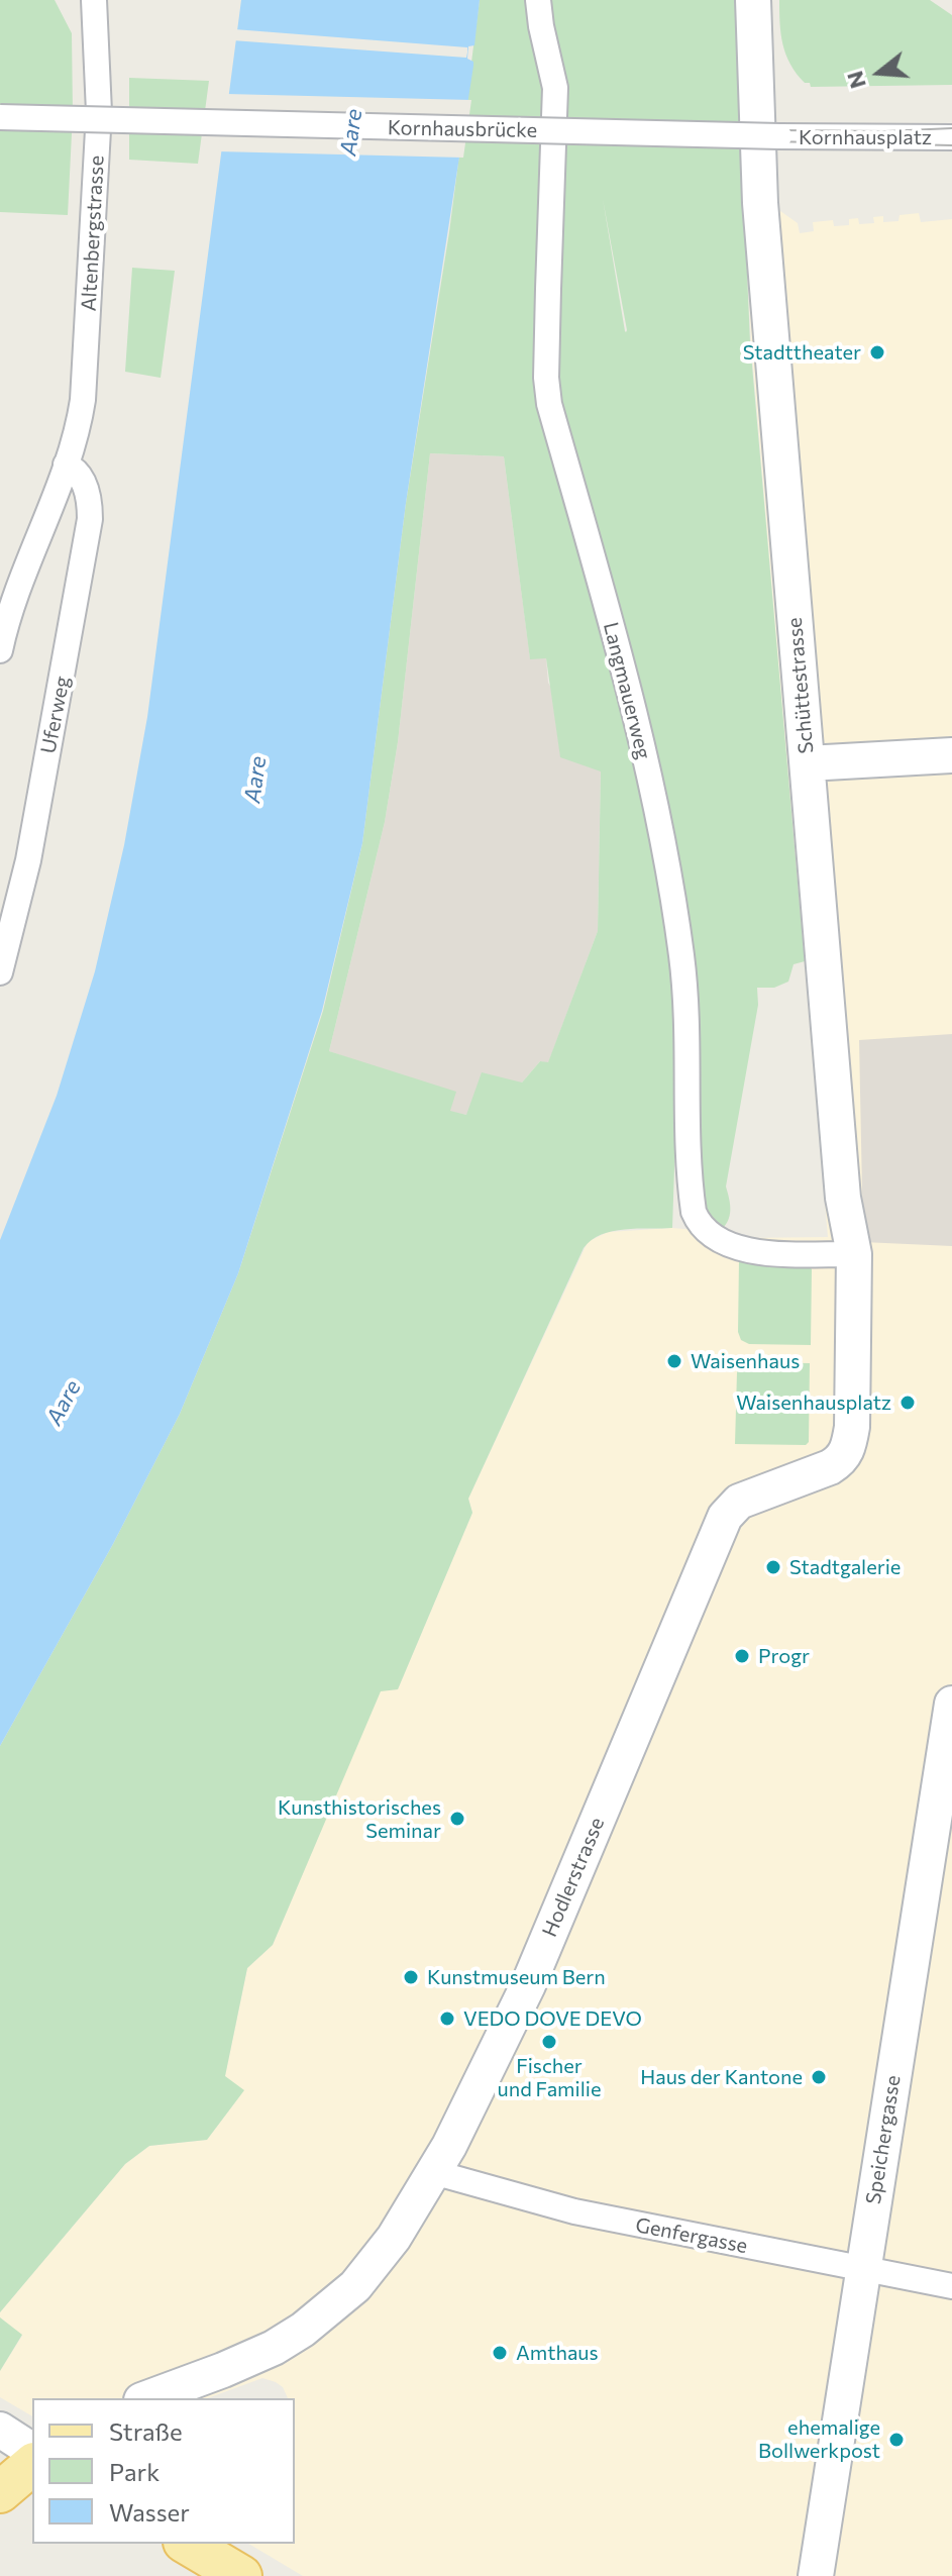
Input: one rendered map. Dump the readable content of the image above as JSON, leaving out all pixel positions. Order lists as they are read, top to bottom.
{
  "streets": {
    "street": [
      "Kornhausbrücke",
      "Kornhausplatz",
      "Altenbergstrasse",
      "Schüttestrasse",
      "Langmauerweg",
      "Uferweg",
      "Hodlerstrasse",
      "Speichergasse",
      "Genfergasse"
    ]
  },
  "crossings": [
    ["Kornhausbrücke", "Kornhausplatz"],
    ["Altenbergstrasse", "Uferweg"],
    ["Schüttestrasse", "Langmauerweg"],
    ["Schüttestrasse", "Hodlerstrasse"],
    ["Hodlerstrasse", "Genfergasse"],
    ["Speichergasse", "Genfergasse"]
  ],
  "water": ["Aare"],
  "places": [
    "Stadttheater",
    "Waisenhaus",
    "Waisenhausplatz",
    "Stadtgalerie",
    "Progr",
    "Kunsthistorisches Seminar",
    "Kunstmuseum Bern",
    "VEDO DOVE DEVO",
    "Fischer und Familie",
    "Haus der Kantone",
    "Amthaus",
    "ehemalige Bollwerkpost"
  ],
  "legend": ["Straße", "Park", "Wasser"],
  "north": "left"
}
